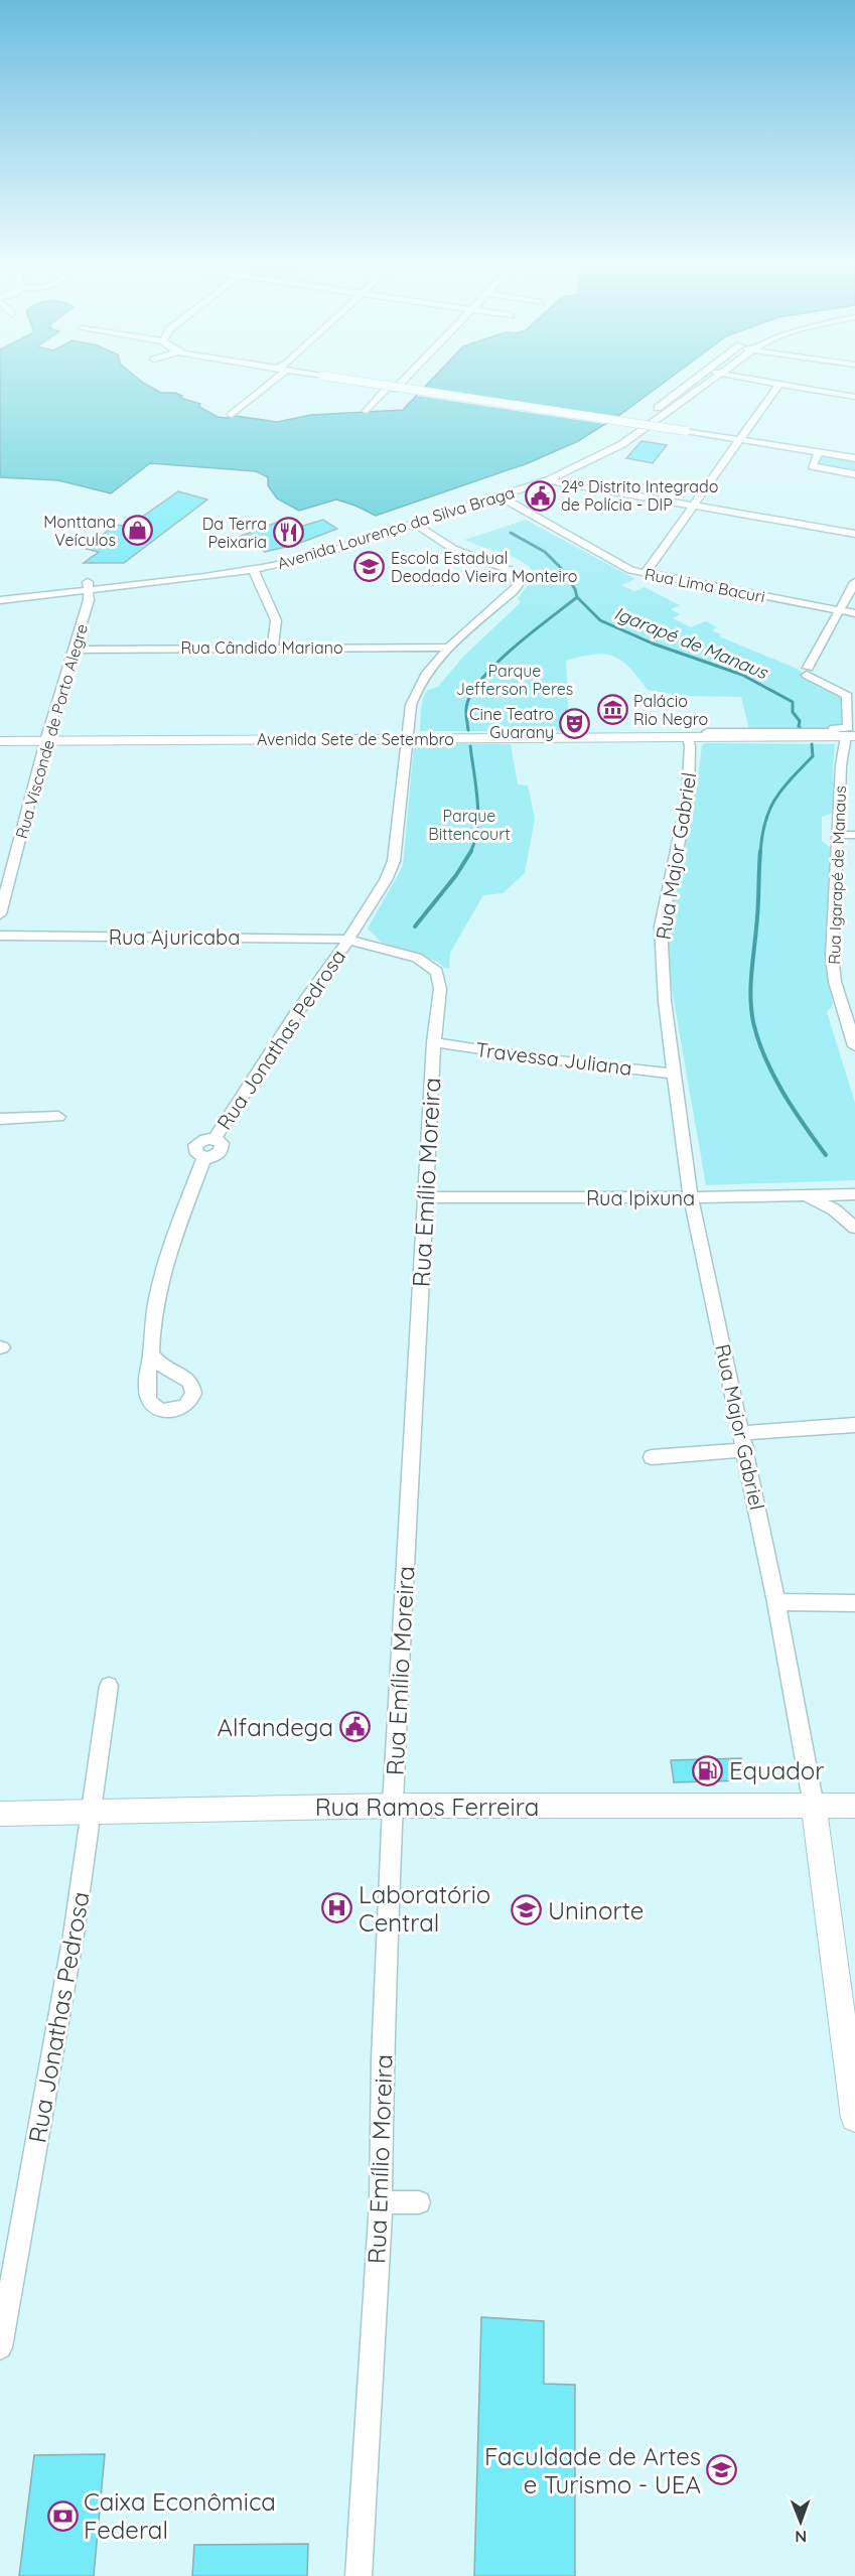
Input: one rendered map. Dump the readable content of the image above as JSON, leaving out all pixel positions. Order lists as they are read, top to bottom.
{
  "streets": {
    "main road": ["Avenida Sete de Setembro", "Rua Major Gabriel", "Rua Ramos Ferreira"],
    "street": [
      "Avenida Lourenço da Silva Braga",
      "Rua Lima Bacuri",
      "Rua Cândido Mariano",
      "Rua Visconde de Porto Alegre",
      "Rua Igarapé de Manaus",
      "Rua Ajuricaba",
      "Rua Jonathas Pedrosa",
      "Travessa Juliana",
      "Rua Emílio Moreira",
      "Rua Ipixuna"
    ]
  },
  "crossings": [
    ["Avenida Lourenço da Silva Braga", "Rua Lima Bacuri"],
    ["Avenida Lourenço da Silva Braga", "Rua Visconde de Porto Alegre"],
    ["Avenida Lourenço da Silva Braga", "Rua Jonathas Pedrosa"],
    ["Rua Cândido Mariano", "Rua Visconde de Porto Alegre"],
    ["Rua Cândido Mariano", "Rua Jonathas Pedrosa"],
    ["Rua Visconde de Porto Alegre", "Avenida Sete de Setembro"],
    ["Avenida Sete de Setembro", "Rua Major Gabriel"],
    ["Avenida Sete de Setembro", "Rua Igarapé de Manaus"],
    ["Avenida Sete de Setembro", "Rua Jonathas Pedrosa"],
    ["Rua Major Gabriel", "Travessa Juliana"],
    ["Rua Major Gabriel", "Rua Ipixuna"],
    ["Rua Major Gabriel", "Rua Ramos Ferreira"],
    ["Rua Ajuricaba", "Rua Jonathas Pedrosa"],
    ["Rua Ajuricaba", "Rua Emílio Moreira"],
    ["Rua Jonathas Pedrosa", "Rua Emílio Moreira"],
    ["Rua Jonathas Pedrosa", "Rua Ramos Ferreira"],
    ["Travessa Juliana", "Rua Emílio Moreira"],
    ["Rua Emílio Moreira", "Rua Ipixuna"],
    ["Rua Emílio Moreira", "Rua Ramos Ferreira"]
  ],
  "water": ["Igarapé de Manaus"],
  "parks": ["Parque Jefferson Peres", "Parque Bittencourt"],
  "places": {
    "public building": ["24º Distrito Integrado de Polícia - DIP", "Alfandega"],
    "shop": ["Monttana Veículos"],
    "restaurant": ["Da Terra Peixaria"],
    "school or university": ["Escola Estadual Deodado Vieira Monteiro", "Uninorte", "Faculdade de Artes e Turismo - UEA"],
    "museum": ["Palácio Rio Negro"],
    "theatre": ["Cine Teatro Guarany"],
    "fuel station": ["Equador"],
    "hospital": ["Laboratório Central"],
    "bank": ["Caixa Econômica Federal"]
  },
  "north": "bottom"
}
